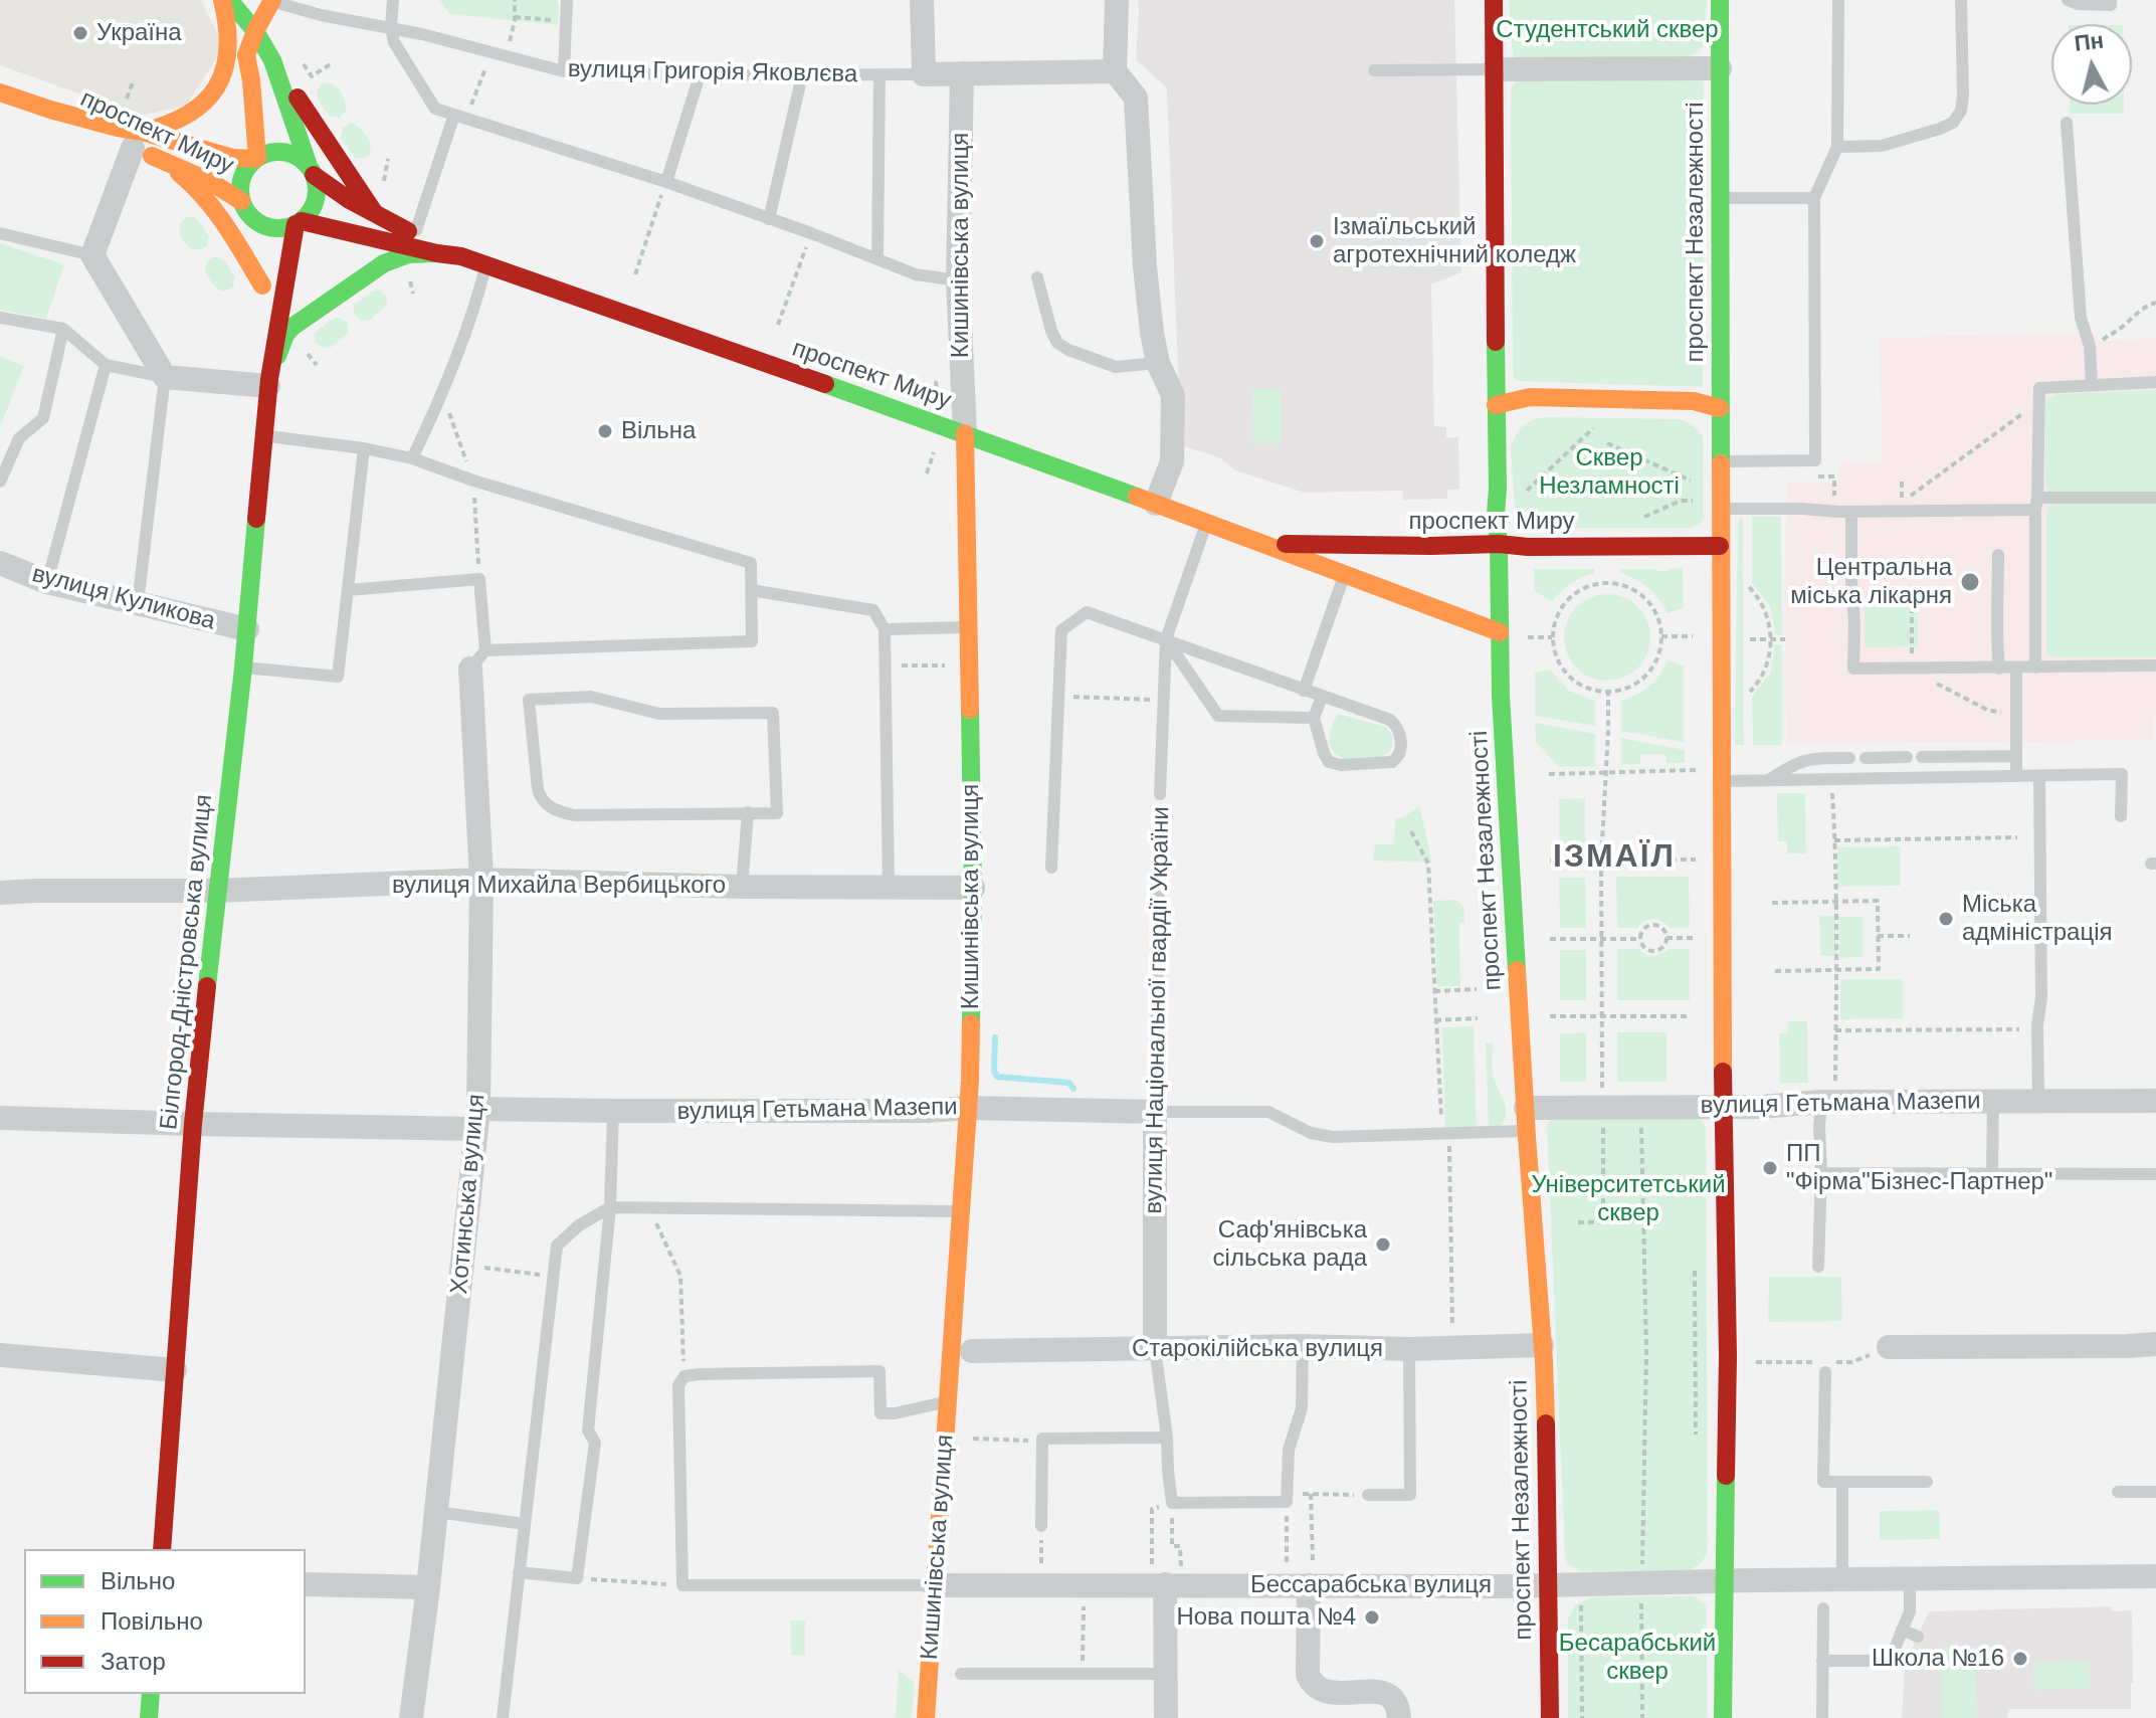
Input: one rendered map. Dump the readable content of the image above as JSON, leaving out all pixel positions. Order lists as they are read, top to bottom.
{
  "streets": {
    "main road": [
      "проспект Миру",
      "проспект Незалежності",
      "Кишинівська вулиця",
      "Білгород-Дністровська вулиця"
    ],
    "street": [
      "вулиця Григорія Яковлєва",
      "вулиця Куликова",
      "вулиця Михайла Вербицького",
      "вулиця Національної гвардії України",
      "вулиця Гетьмана Мазепи",
      "Хотинська вулиця",
      "Старокілійська вулиця",
      "Бессарабська вулиця"
    ]
  },
  "crossings": [
    ["вулиця Григорія Яковлєва", "Кишинівська вулиця"],
    ["проспект Миру", "проспект Незалежності"],
    ["проспект Миру", "Кишинівська вулиця"],
    ["проспект Миру", "Білгород-Дністровська вулиця"],
    ["проспект Миру", "вулиця Національної гвардії України"],
    ["проспект Незалежності", "вулиця Гетьмана Мазепи"],
    ["проспект Незалежності", "Старокілійська вулиця"],
    ["проспект Незалежності", "Бессарабська вулиця"],
    ["Кишинівська вулиця", "вулиця Михайла Вербицького"],
    ["Кишинівська вулиця", "вулиця Гетьмана Мазепи"],
    ["Кишинівська вулиця", "Бессарабська вулиця"],
    ["вулиця Куликова", "Білгород-Дністровська вулиця"],
    ["вулиця Михайла Вербицького", "Білгород-Дністровська вулиця"],
    ["вулиця Михайла Вербицького", "Хотинська вулиця"],
    ["Білгород-Дністровська вулиця", "вулиця Гетьмана Мазепи"],
    ["вулиця Національної гвардії України", "вулиця Гетьмана Мазепи"],
    ["вулиця Національної гвардії України", "Старокілійська вулиця"],
    ["вулиця Гетьмана Мазепи", "Хотинська вулиця"]
  ],
  "districts": ["ІЗМАЇЛ"],
  "parks": [
    "Студентський сквер",
    "Сквер Незламності",
    "Університетський сквер",
    "Бесарабський сквер"
  ],
  "places": [
    "Україна",
    "Ізмаїльський агротехнічний коледж",
    "Вільна",
    "Центральна міська лікарня",
    "Міська адміністрація",
    "ПП \"Фірма\"Бізнес-Партнер\"",
    "Саф'янівська сільська рада",
    "Нова пошта №4",
    "Школа №16"
  ],
  "legend": ["Вільно", "Повільно", "Затор"],
  "north": "top"
}
